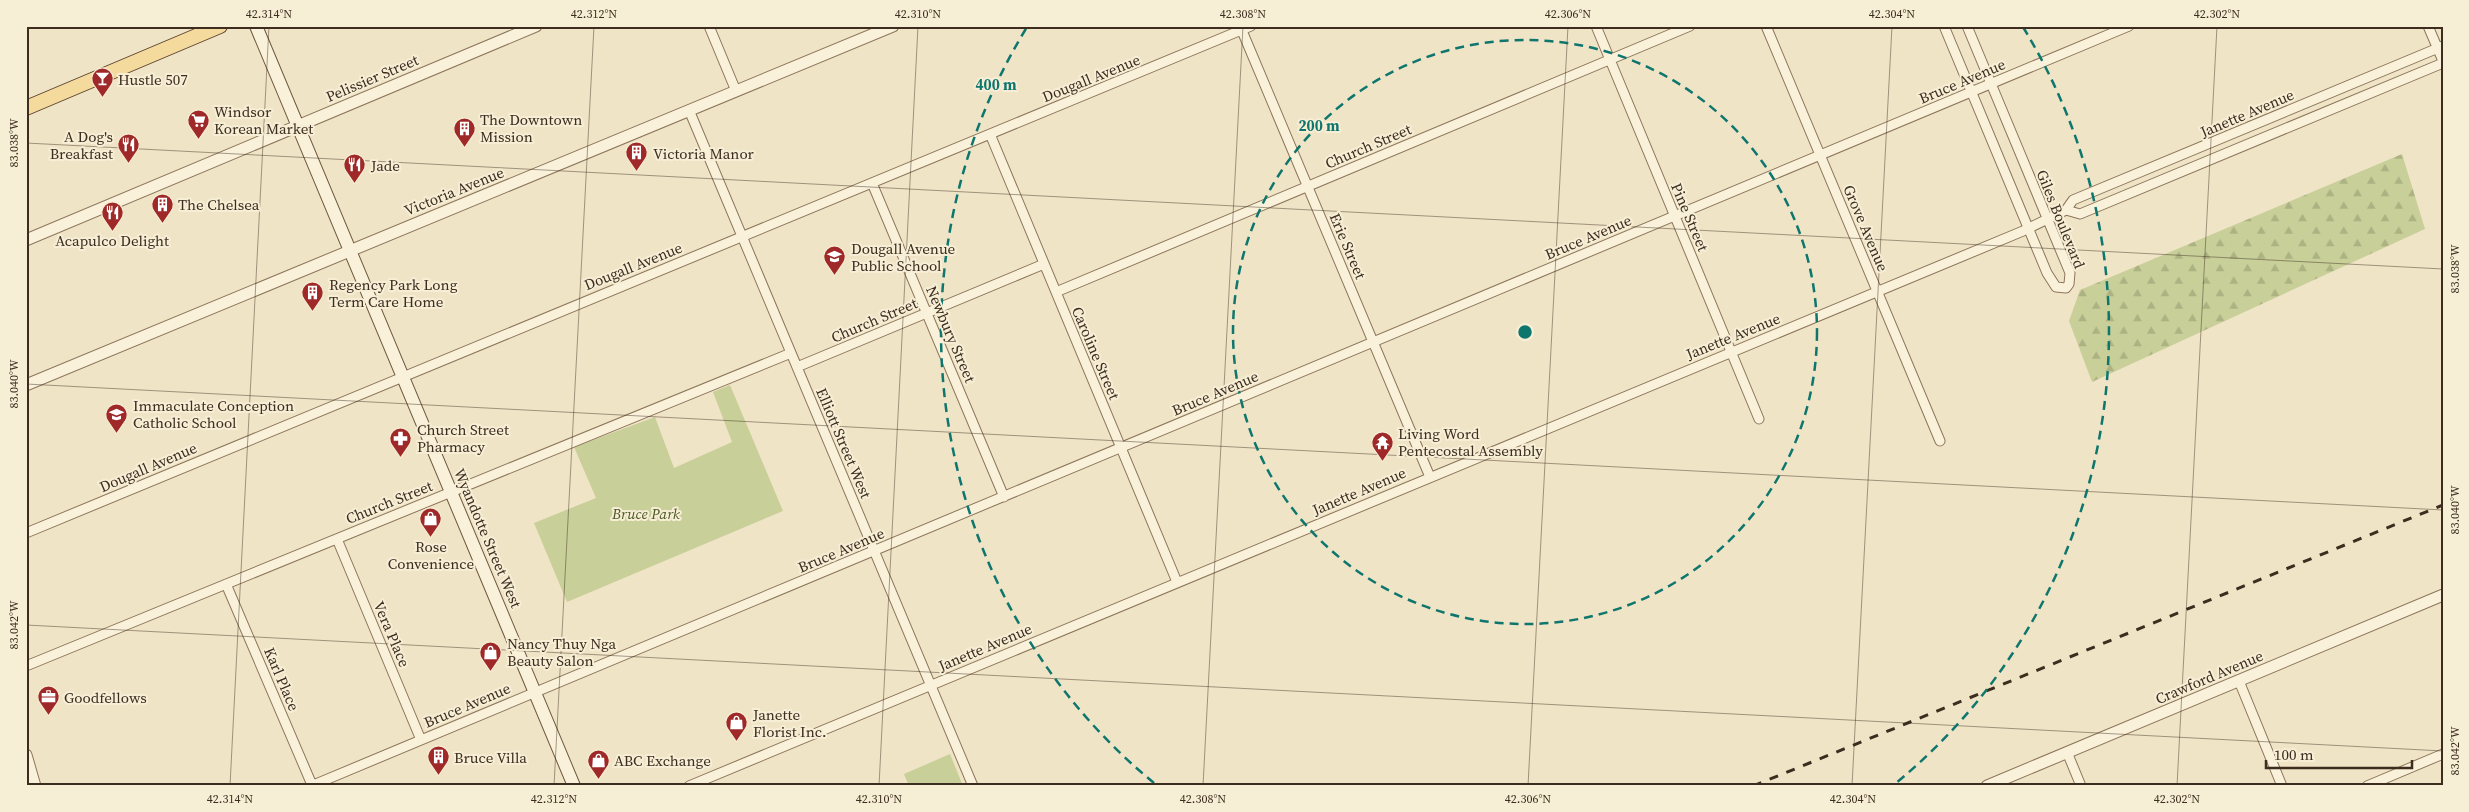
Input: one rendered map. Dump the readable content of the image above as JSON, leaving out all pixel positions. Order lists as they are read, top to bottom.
{
  "streets": {
    "main road": ["Wyandotte Street West"],
    "street": [
      "Pelissier Street",
      "Dougall Avenue",
      "Bruce Avenue",
      "Janette Avenue",
      "Church Street",
      "Victoria Avenue",
      "Pine Street",
      "Giles Boulevard",
      "Grove Avenue",
      "Erie Street",
      "Newbury Street",
      "Caroline Street",
      "Elliott Street West",
      "Vera Place",
      "Crawford Avenue",
      "Karl Place"
    ]
  },
  "crossings": [
    ["Pelissier Street", "Wyandotte Street West"],
    ["Dougall Avenue", "Erie Street"],
    ["Dougall Avenue", "Newbury Street"],
    ["Dougall Avenue", "Caroline Street"],
    ["Dougall Avenue", "Elliott Street West"],
    ["Dougall Avenue", "Wyandotte Street West"],
    ["Bruce Avenue", "Pine Street"],
    ["Bruce Avenue", "Giles Boulevard"],
    ["Bruce Avenue", "Grove Avenue"],
    ["Bruce Avenue", "Erie Street"],
    ["Bruce Avenue", "Newbury Street"],
    ["Bruce Avenue", "Caroline Street"],
    ["Bruce Avenue", "Elliott Street West"],
    ["Bruce Avenue", "Wyandotte Street West"],
    ["Bruce Avenue", "Vera Place"],
    ["Bruce Avenue", "Karl Place"],
    ["Janette Avenue", "Pine Street"],
    ["Janette Avenue", "Giles Boulevard"],
    ["Janette Avenue", "Grove Avenue"],
    ["Janette Avenue", "Erie Street"],
    ["Janette Avenue", "Caroline Street"],
    ["Janette Avenue", "Elliott Street West"],
    ["Church Street", "Pine Street"],
    ["Church Street", "Erie Street"],
    ["Church Street", "Newbury Street"],
    ["Church Street", "Caroline Street"],
    ["Church Street", "Elliott Street West"],
    ["Church Street", "Wyandotte Street West"],
    ["Church Street", "Vera Place"],
    ["Church Street", "Karl Place"],
    ["Victoria Avenue", "Elliott Street West"],
    ["Victoria Avenue", "Wyandotte Street West"]
  ],
  "parks": ["Bruce Park"],
  "places": {
    "bar": ["Hustle 507"],
    "supermarket": ["Windsor Korean Market"],
    "building": [
      "The Downtown Mission",
      "Victoria Manor",
      "The Chelsea",
      "Regency Park Long Term Care Home",
      "Bruce Villa"
    ],
    "restaurant": ["A Dog's Breakfast", "Jade", "Acapulco Delight"],
    "school or university": ["Dougall Avenue Public School", "Immaculate Conception Catholic School"],
    "pharmacy": ["Church Street Pharmacy"],
    "temple": ["Living Word Pentecostal Assembly"],
    "shop": [
      "Rose Convenience",
      "Nancy Thuy Nga Beauty Salon",
      "Janette Florist Inc.",
      "ABC Exchange"
    ],
    "office": ["Goodfellows"]
  },
  "scale_bar": "100 m",
  "coordinates": [
    "42.314°N",
    "42.312°N",
    "42.310°N",
    "42.308°N",
    "42.306°N",
    "42.304°N",
    "42.302°N",
    "83.038°W",
    "83.040°W",
    "83.042°W"
  ],
  "rings": ["400 m", "200 m"]
}
